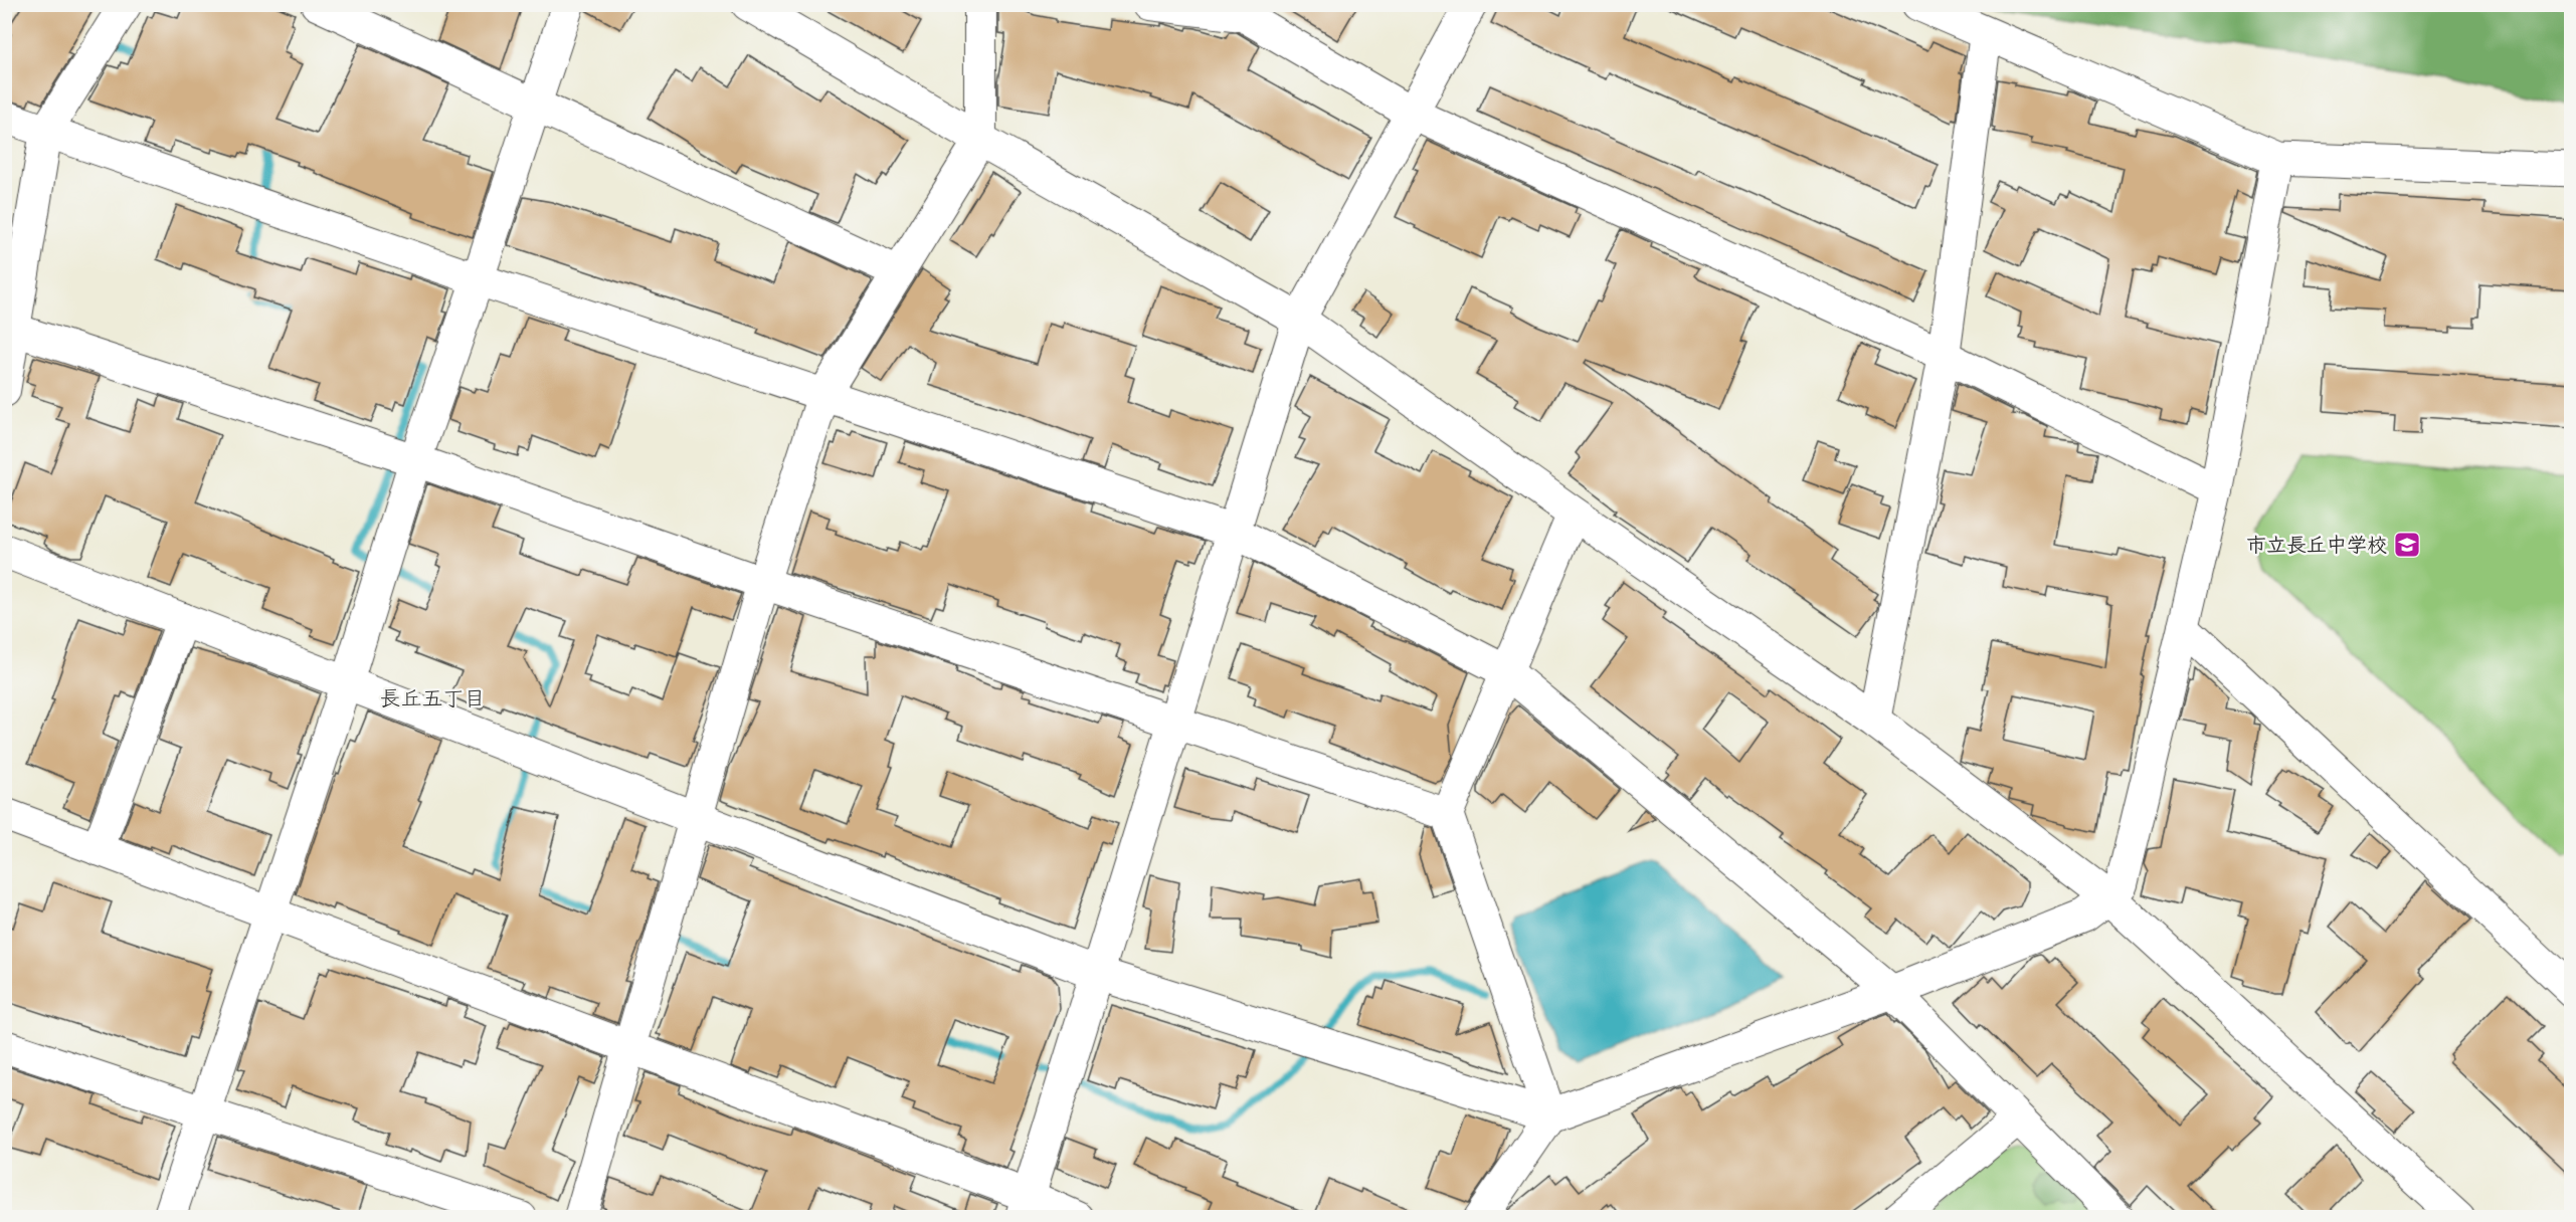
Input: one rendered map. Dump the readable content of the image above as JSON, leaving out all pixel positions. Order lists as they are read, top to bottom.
{
  "districts": ["長丘五丁目"],
  "places": {
    "school or university": ["市立長丘中学校"]
  }
}
